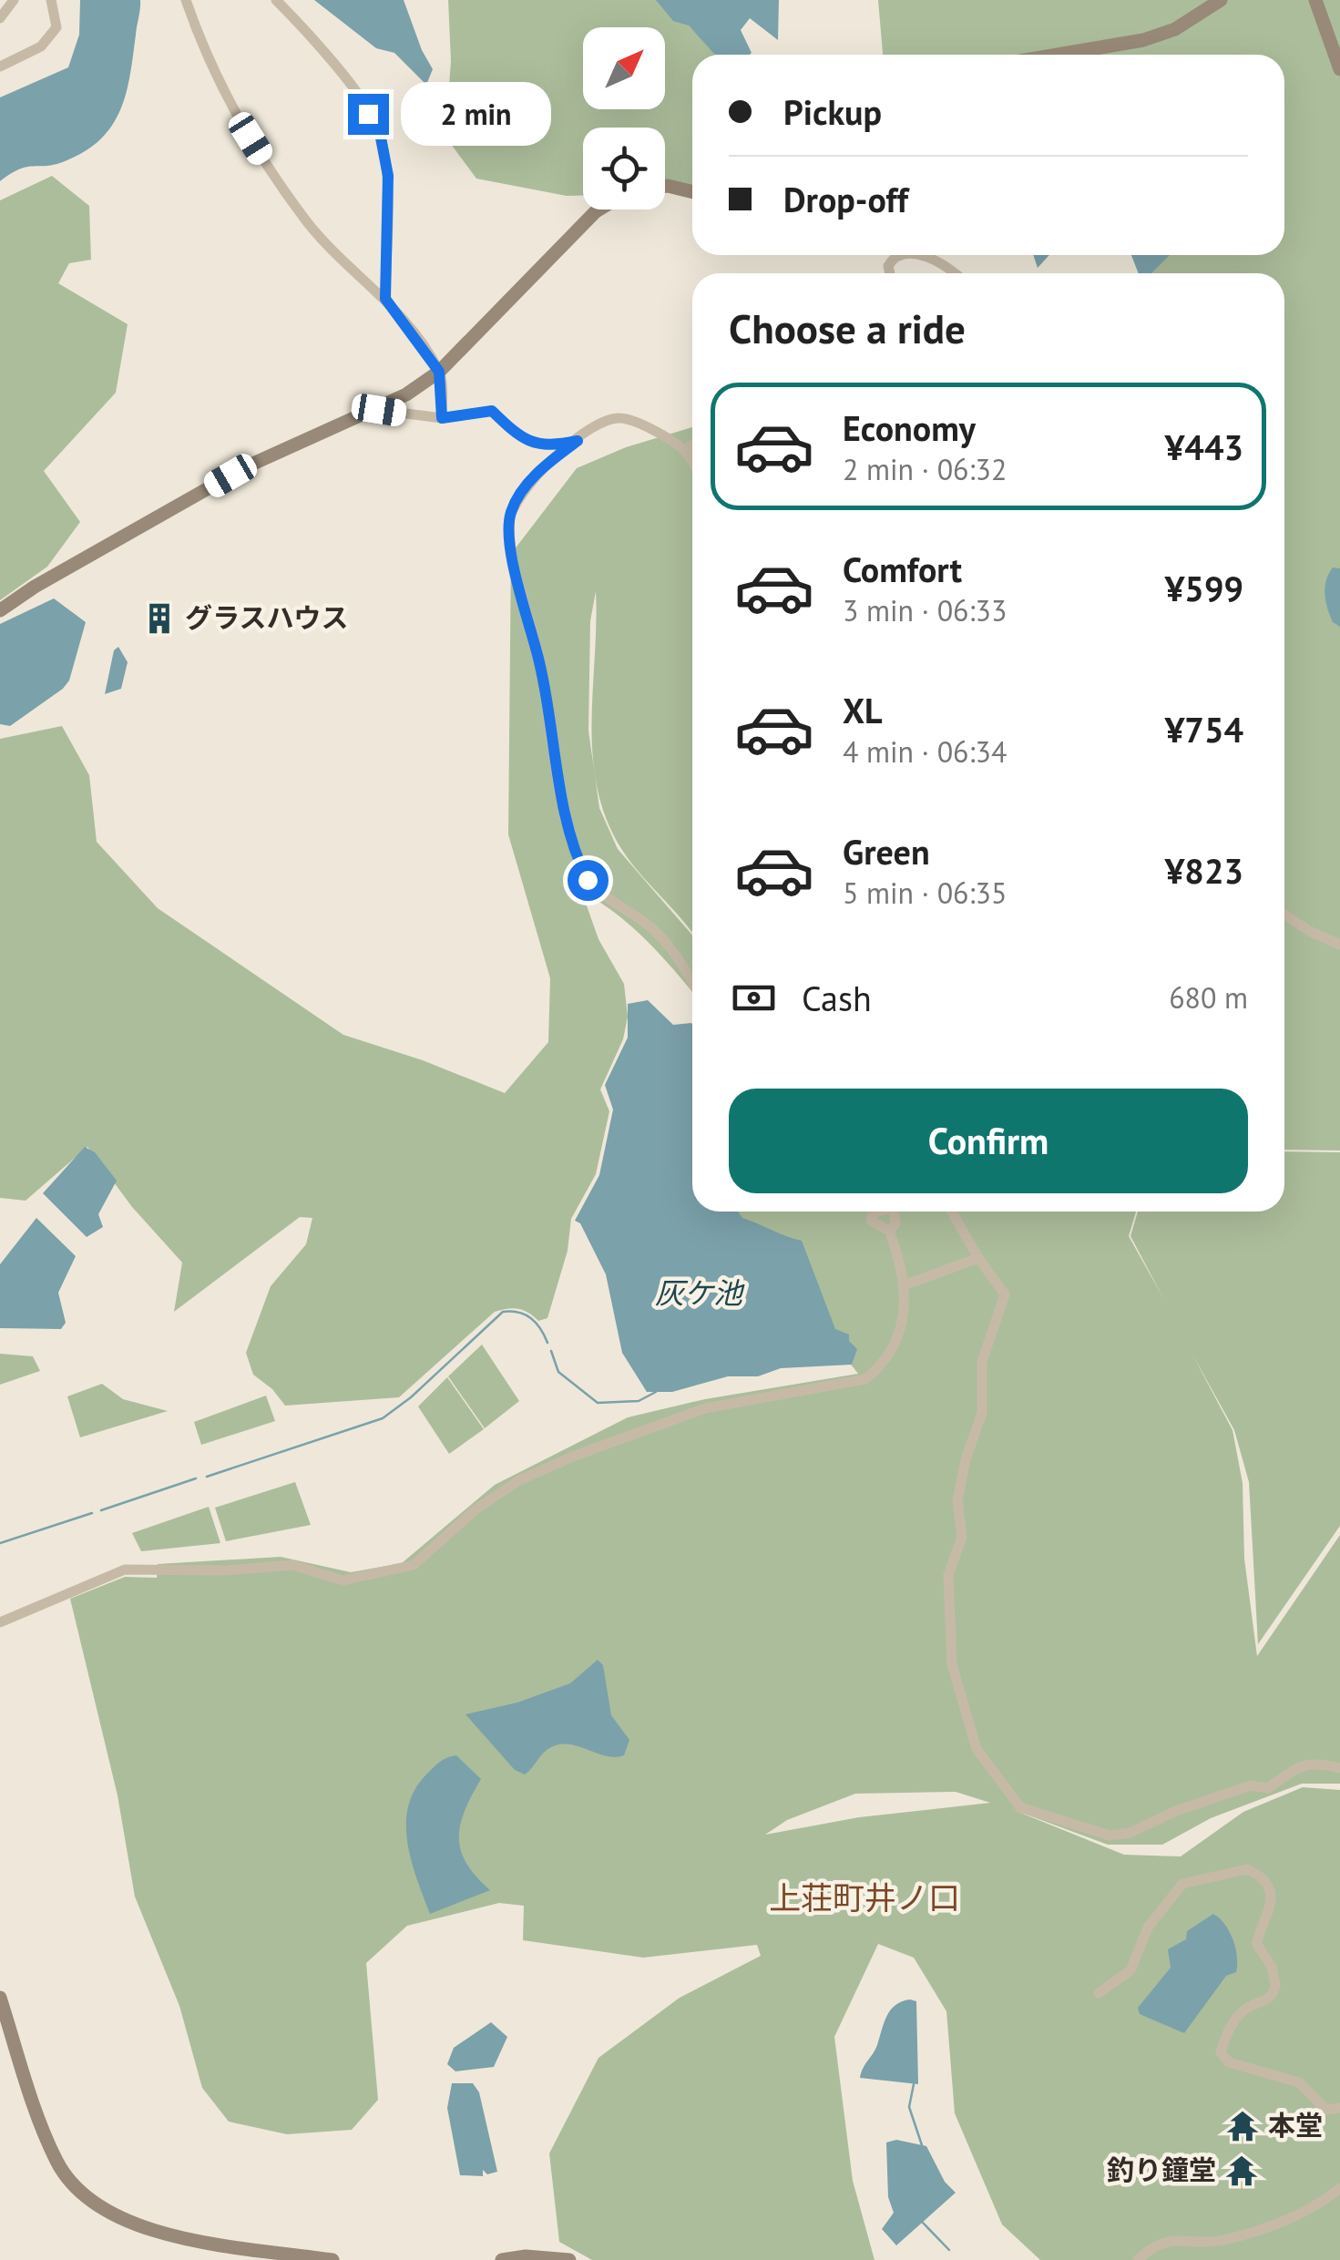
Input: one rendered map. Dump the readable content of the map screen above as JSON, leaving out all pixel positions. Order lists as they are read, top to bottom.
{
  "districts": ["上荘町井ノ口"],
  "water": ["灰ケ池"],
  "places": {
    "building": ["グラスハウス"],
    "temple": ["本堂", "釣り鐘堂"]
  },
  "north": "top right",
  "page": {
    "banner": ["Pickup", "Drop-off"],
    "bubble": "2 min",
    "heading": "Choose a ride",
    "list": [
      {
        "name": "Economy",
        "note": "2 min · 06:32",
        "value": "¥443"
      },
      {
        "name": "Comfort",
        "note": "3 min · 06:33",
        "value": "¥599"
      },
      {
        "name": "XL",
        "note": "4 min · 06:34",
        "value": "¥754"
      },
      {
        "name": "Green",
        "note": "5 min · 06:35",
        "value": "¥823"
      }
    ],
    "pay": ["Cash", "680 m"],
    "buttons": "Confirm"
  }
}
